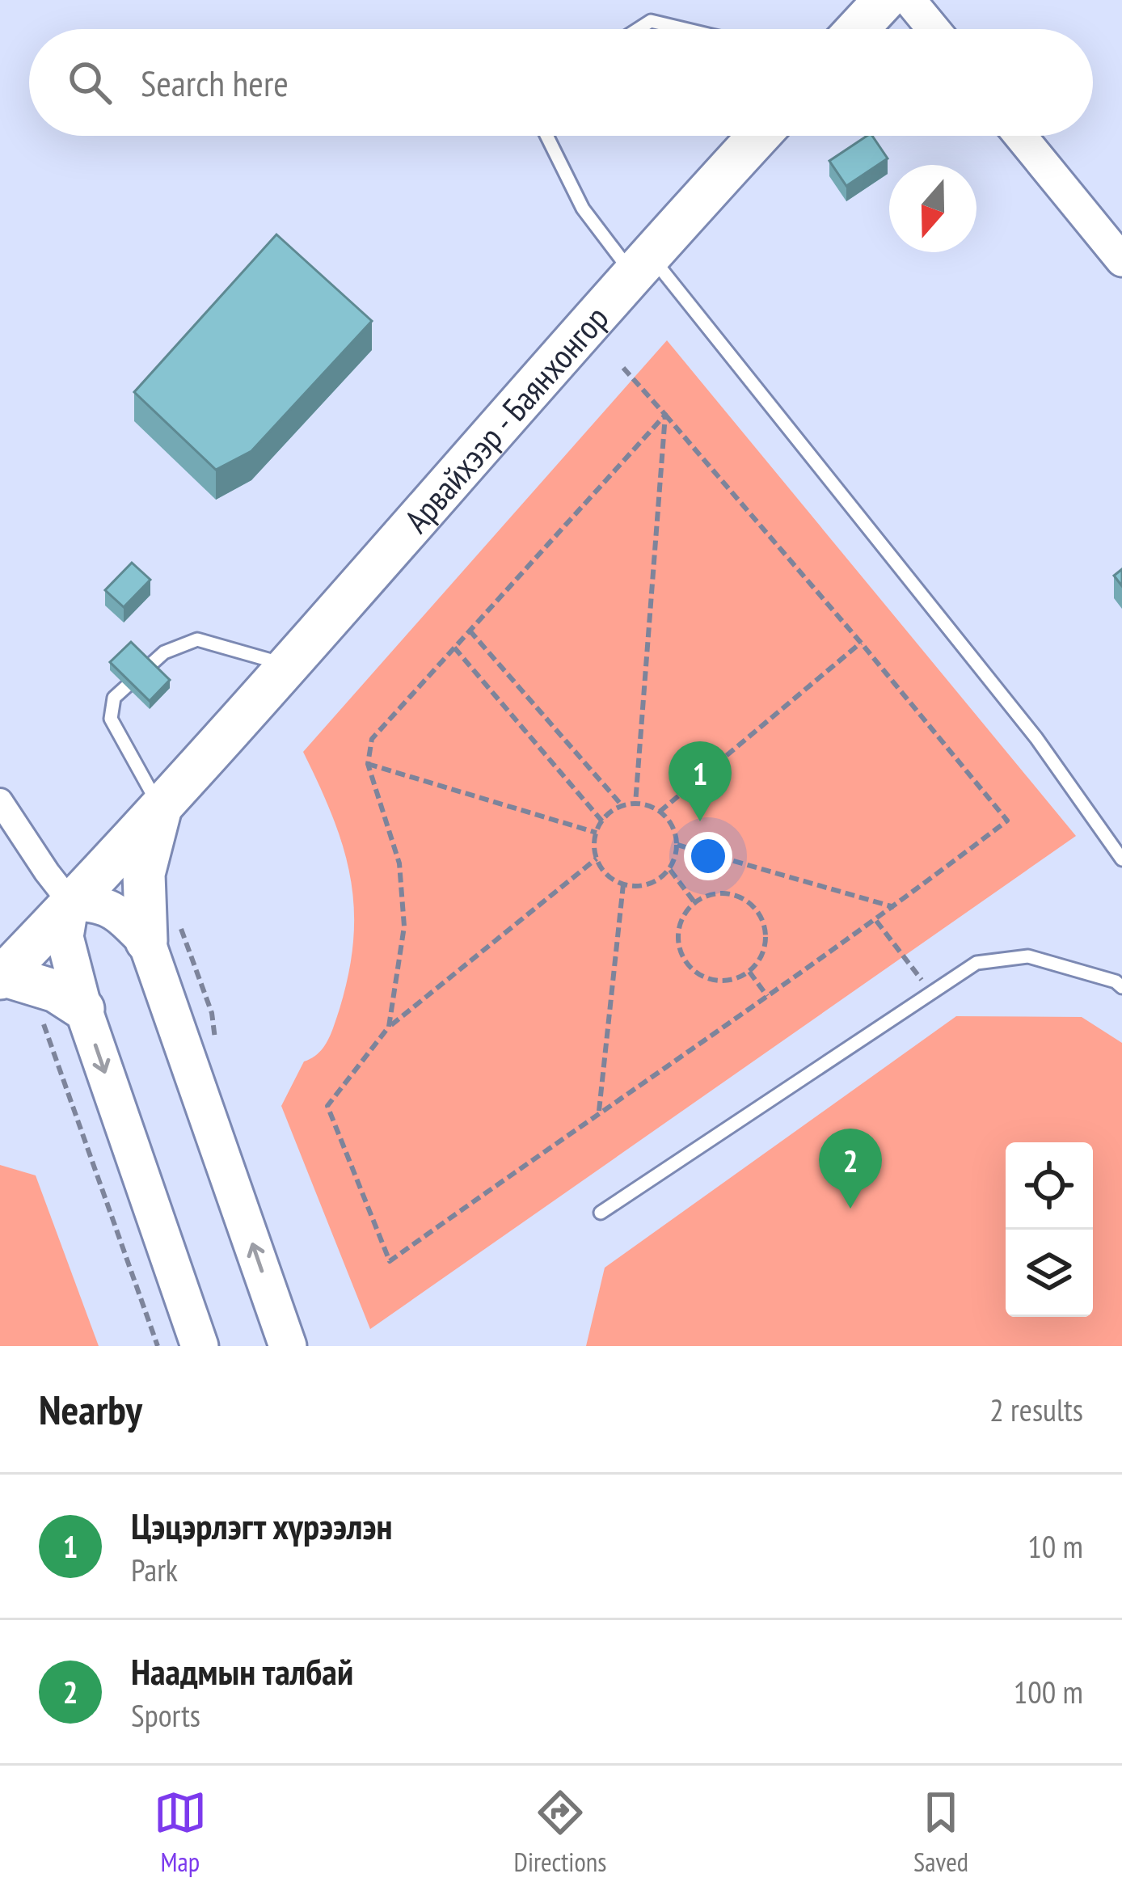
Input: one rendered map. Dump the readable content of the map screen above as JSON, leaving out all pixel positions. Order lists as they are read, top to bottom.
{
  "streets": {
    "highway": ["Арвайхээр - Баянхонгор"]
  },
  "north": "bottom",
  "page": {
    "search": "Search here",
    "pins": ["1", "2"],
    "heading": ["Nearby", "2 results"],
    "list": [
      {
        "mark": "1",
        "name": "Цэцэрлэгт хүрээлэн",
        "note": "Park",
        "value": "10 m"
      },
      {
        "mark": "2",
        "name": "Наадмын талбай",
        "note": "Sports",
        "value": "100 m"
      }
    ],
    "nav": ["Map", "Directions", "Saved"]
  }
}
